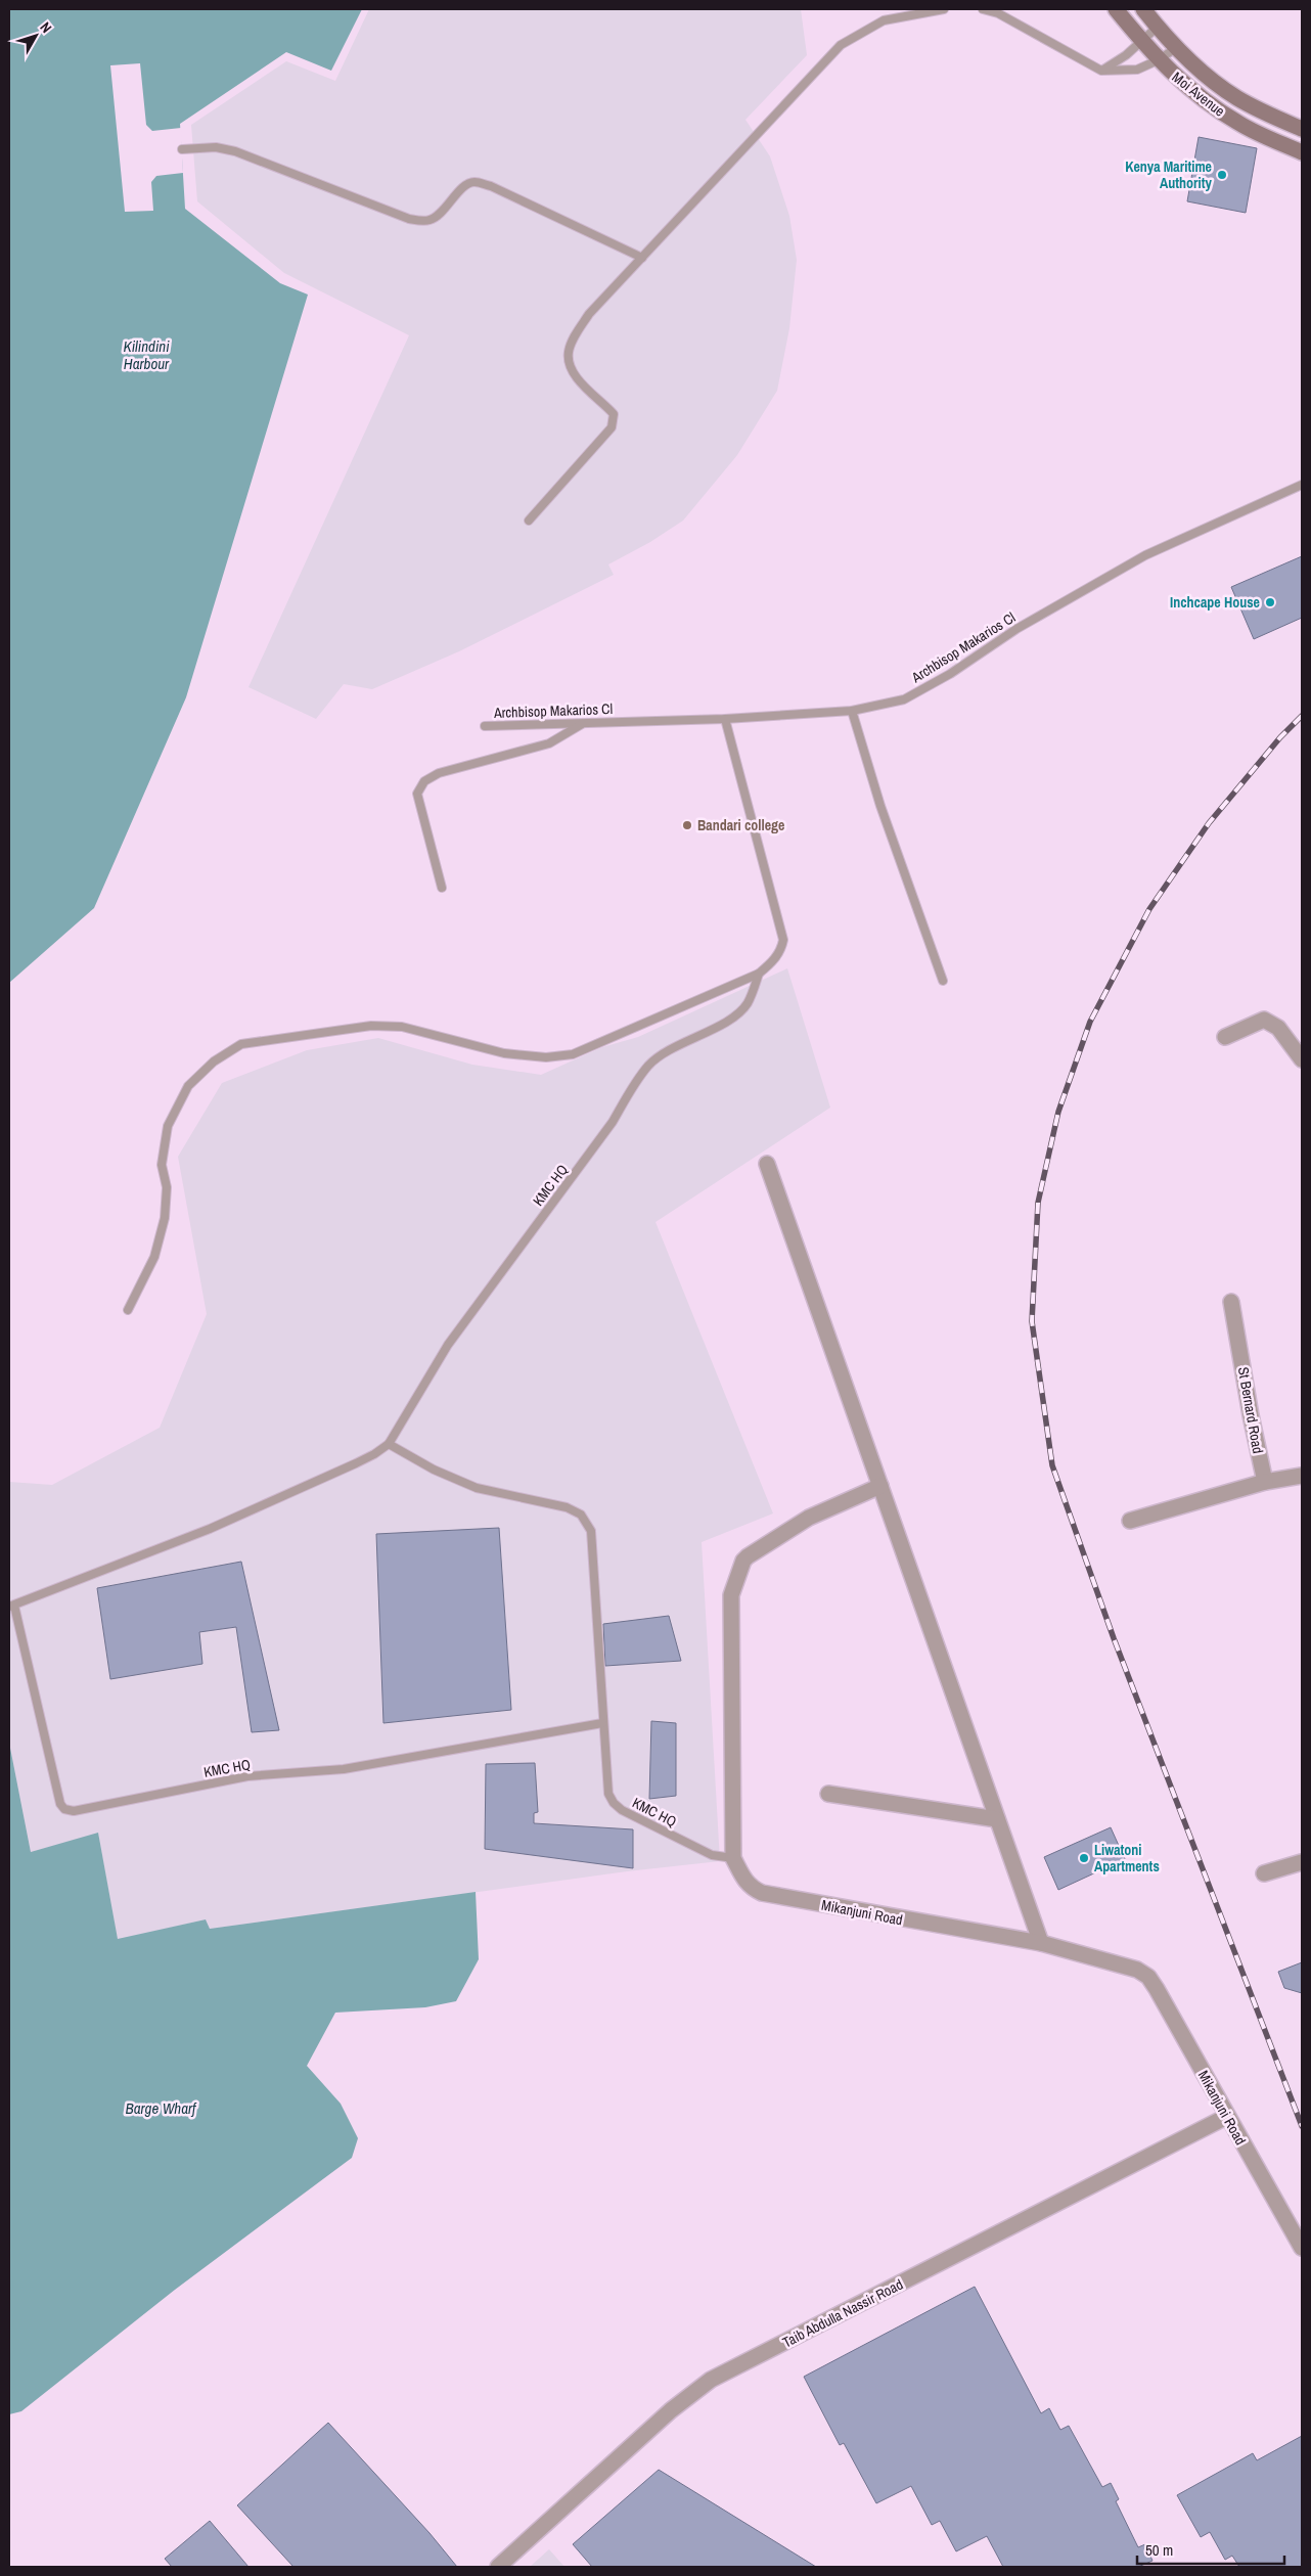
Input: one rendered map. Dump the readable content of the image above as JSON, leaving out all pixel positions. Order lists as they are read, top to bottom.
{
  "streets": {
    "main road": ["Moi Avenue"],
    "street": ["St Bernard Road", "Mikanjuni Road", "Taib Abdulla Nassir Road"],
    "lane": ["Archbisop Makarios Cl", "KMC HQ"]
  },
  "crossings": [
    ["KMC HQ", "Mikanjuni Road"],
    ["Mikanjuni Road", "Taib Abdulla Nassir Road"]
  ],
  "water": ["Kilindini Harbour", "Barge Wharf"],
  "places": [
    "Kenya Maritime Authority",
    "Inchcape House",
    "Bandari college",
    "Liwatoni Apartments"
  ],
  "scale_bar": "50 m",
  "north": "top right"
}
